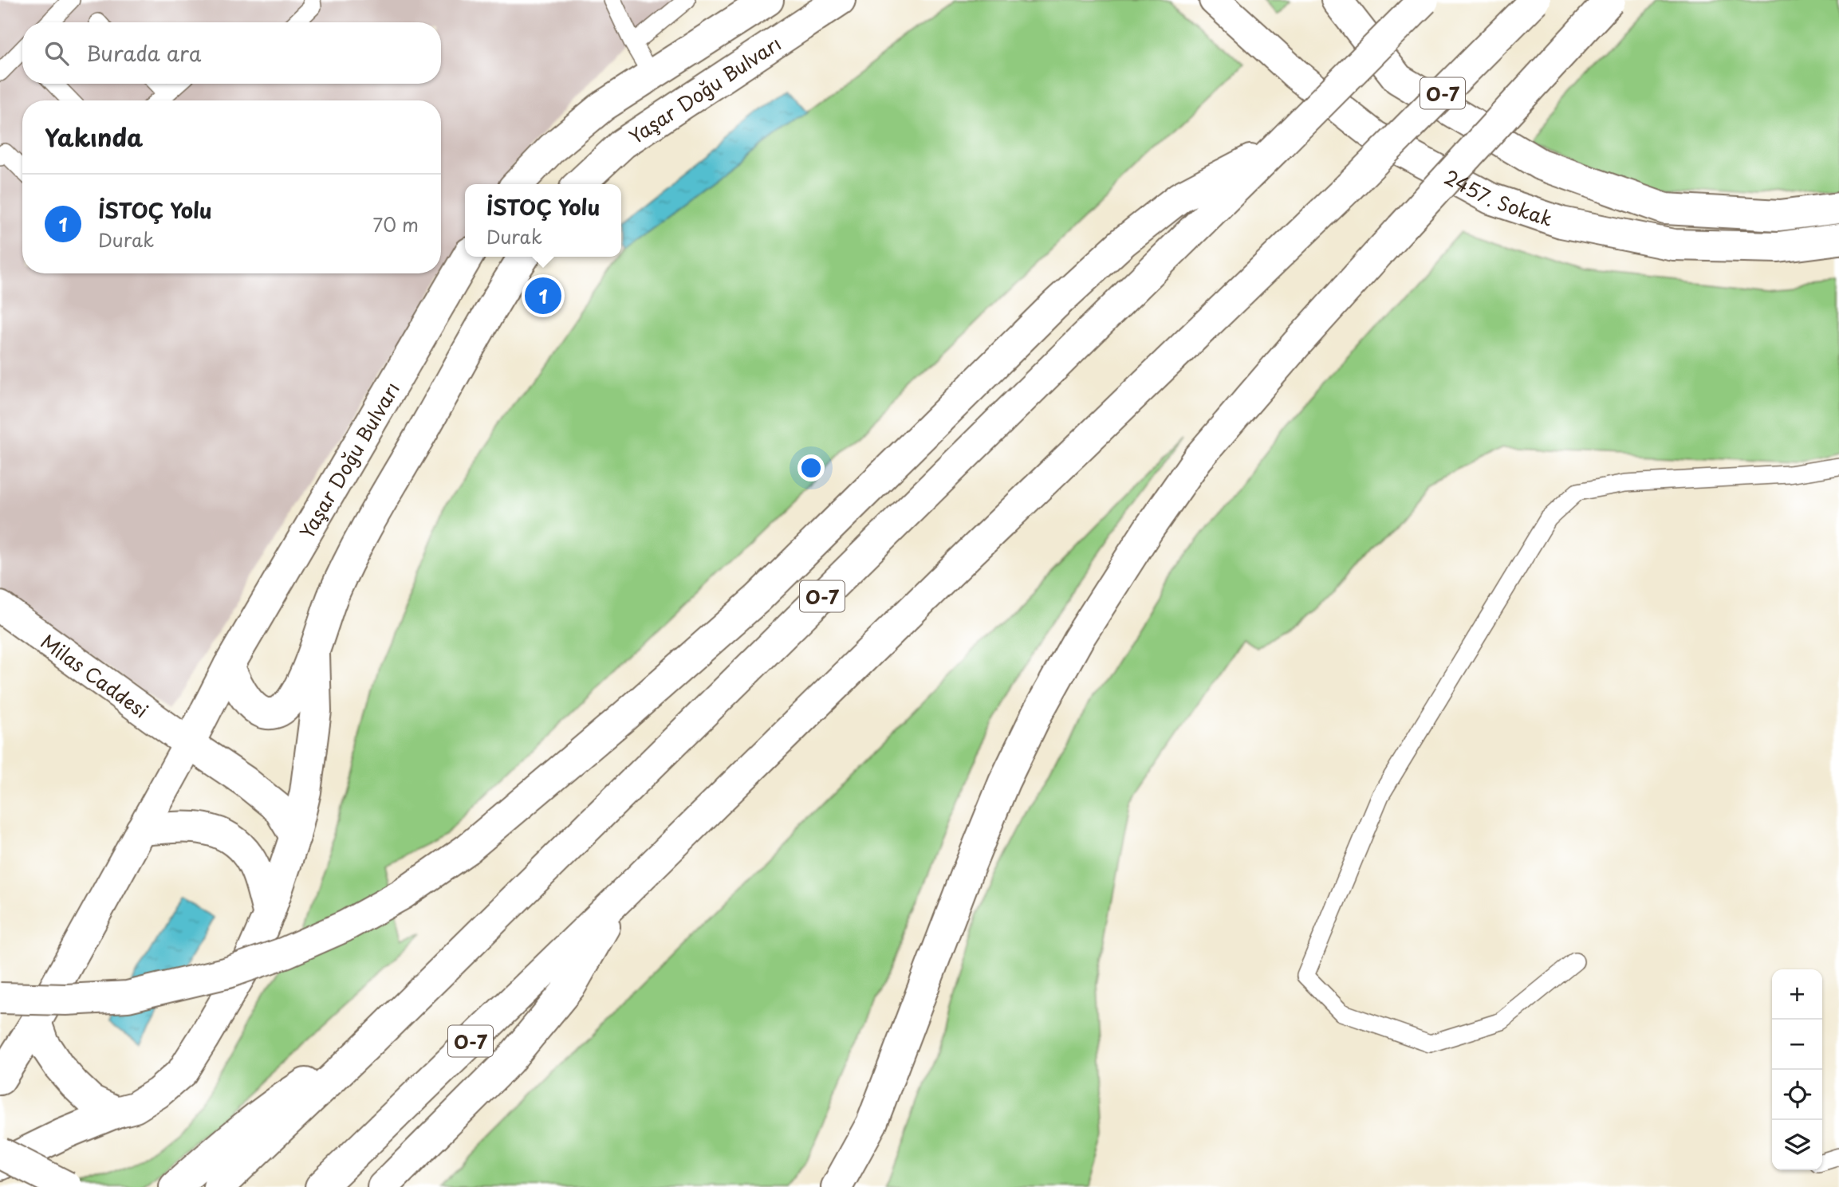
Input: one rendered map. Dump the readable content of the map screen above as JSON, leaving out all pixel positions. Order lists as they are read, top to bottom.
{
  "streets": {
    "main road": [
      "Yaşar Doğu Bulvarı",
      "O-7",
      "2457. Sokak",
      "Milas Caddesi"
    ]
  },
  "crossings": [
    ["Yaşar Doğu Bulvarı", "Milas Caddesi"]
  ],
  "page": {
    "search": "Burada ara",
    "heading": "Yakında",
    "list": [
      {
        "mark": "1",
        "name": "İSTOÇ Yolu",
        "note": "Durak",
        "value": "70 m"
      }
    ],
    "popup": ["İSTOÇ Yolu", "Durak"],
    "pins": "1",
    "map_buttons": ["+", "−"]
  }
}
